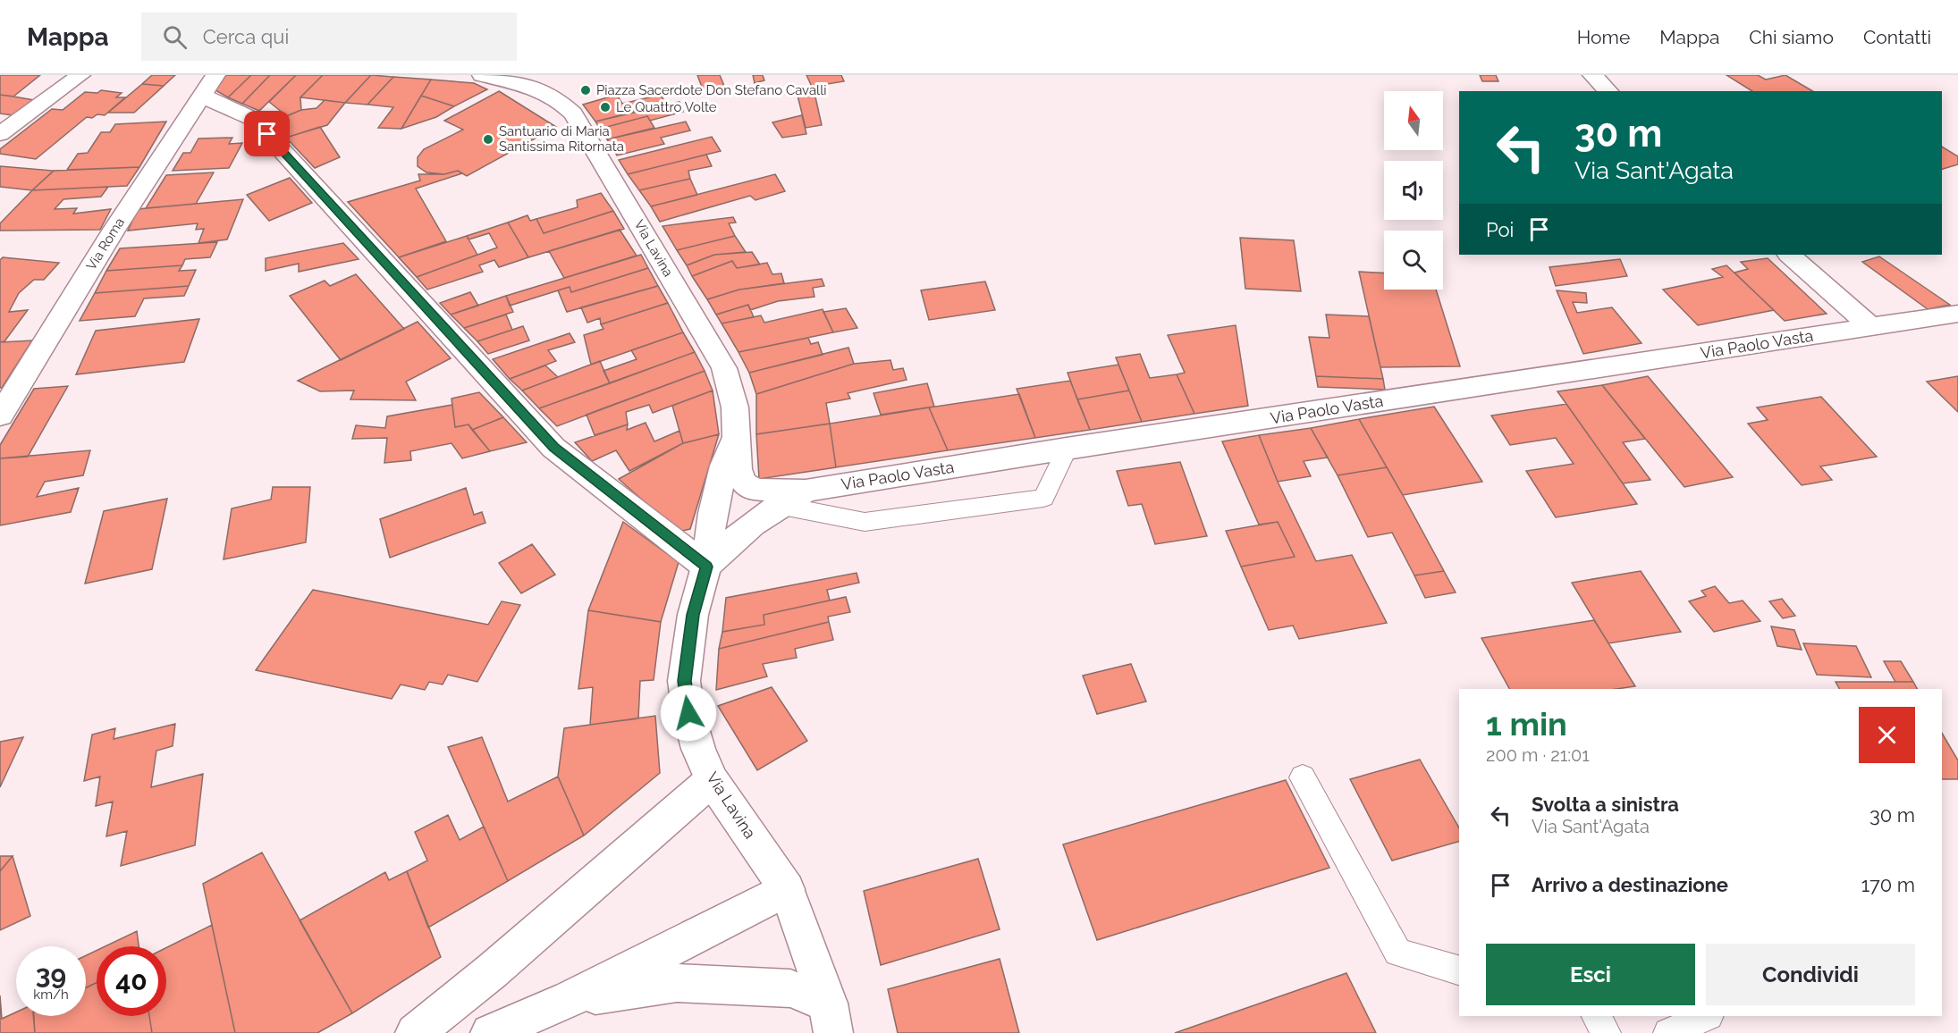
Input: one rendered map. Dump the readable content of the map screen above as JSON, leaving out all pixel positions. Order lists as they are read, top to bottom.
{
  "streets": {
    "street": ["Via Roma", "Via Lavina", "Via Paolo Vasta"]
  },
  "crossings": [
    ["Via Lavina", "Via Paolo Vasta"]
  ],
  "places": ["Piazza Sacerdote Don Stefano Cavalli", "Le Quattro Volte", "Santuario di Maria Santissima Ritornata"],
  "north": "top",
  "page": {
    "header": "Mappa",
    "search": "Cerca qui",
    "nav": [
      "Home",
      "Mappa",
      "Chi siamo",
      "Contatti"
    ],
    "turn": ["30 m", "Via Sant'Agata"],
    "then": "Poi",
    "heading": ["1 min", "200 m · 21:01"],
    "list": [
      {
        "name": "Svolta a sinistra",
        "note": "Via Sant'Agata",
        "value": "30 m"
      },
      {
        "name": "Arrivo a destinazione",
        "value": "170 m"
      }
    ],
    "buttons": ["Esci", "Condividi"],
    "speed": "39 km/h",
    "limit": "40"
  }
}
